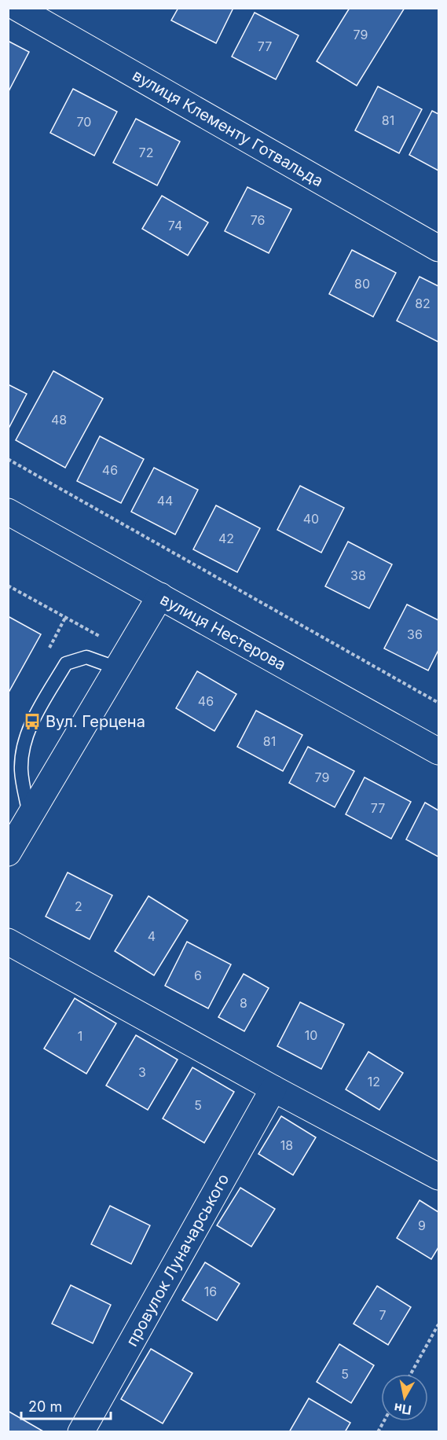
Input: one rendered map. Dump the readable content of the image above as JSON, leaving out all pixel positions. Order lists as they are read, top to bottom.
{
  "streets": {
    "street": ["вулиця Клементу Готвальда", "вулиця Нестерова", "провулок Луначарського"]
  },
  "places": {
    "bus stop": ["Вул. Герцена"]
  },
  "house_numbers": [
    "79",
    "77",
    "81",
    "70",
    "72",
    "76",
    "74",
    "80",
    "82",
    "48",
    "46",
    "44",
    "40",
    "42",
    "38",
    "36",
    "46",
    "81",
    "79",
    "77",
    "2",
    "4",
    "6",
    "8",
    "10",
    "1",
    "3",
    "12",
    "5",
    "18",
    "9",
    "16",
    "7",
    "5"
  ],
  "scale_bar": "20 m",
  "north": "bottom"
}
